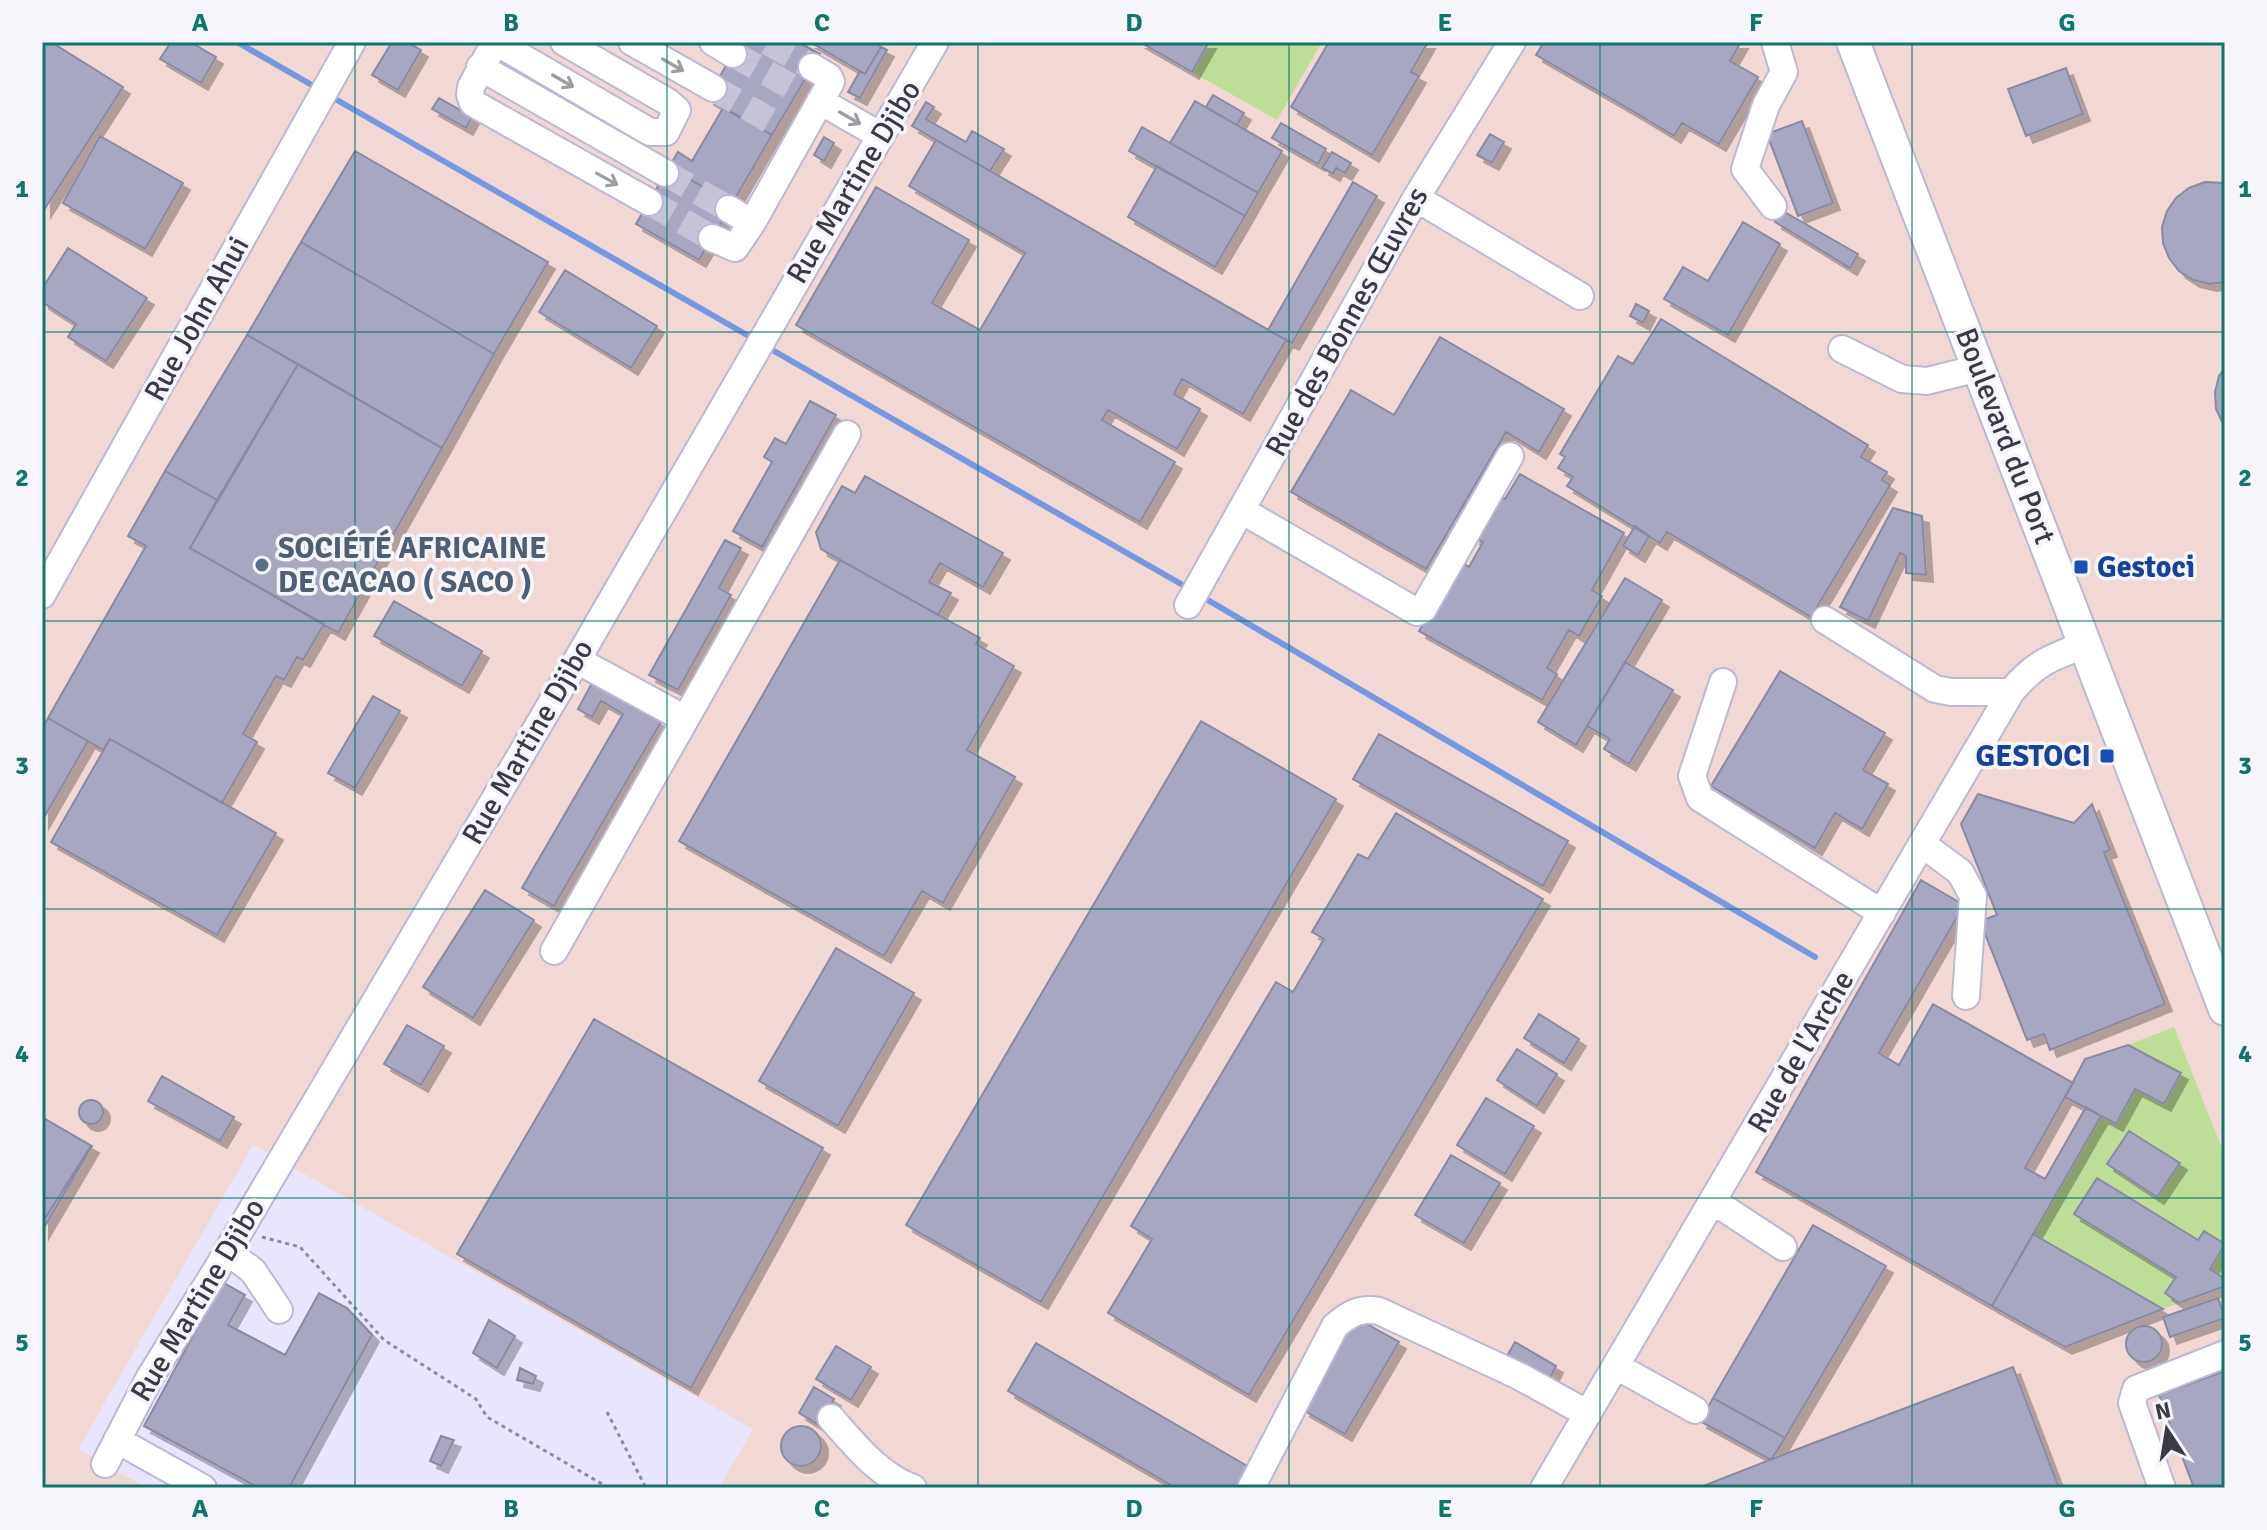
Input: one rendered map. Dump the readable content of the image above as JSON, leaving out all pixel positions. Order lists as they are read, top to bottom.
{
  "streets": {
    "main road": ["Boulevard du Port"],
    "street": [
      "Rue Martine Djibo",
      "Rue John Ahui",
      "Rue des Bonnes Œuvres",
      "Rue de l'Arche"
    ]
  },
  "crossings": [
    ["Boulevard du Port", "Rue de l'Arche"]
  ],
  "places": {
    "other": ["SOCIÉTÉ AFRICAINE DE CACAO ( SACO )"],
    "transit": ["Gestoci", "GESTOCI"]
  },
  "north": "top",
  "grid": {
    "columns": [
      "A",
      "B",
      "C",
      "D",
      "E",
      "F",
      "G"
    ],
    "rows": [
      "1",
      "2",
      "3",
      "4",
      "5"
    ]
  }
}
